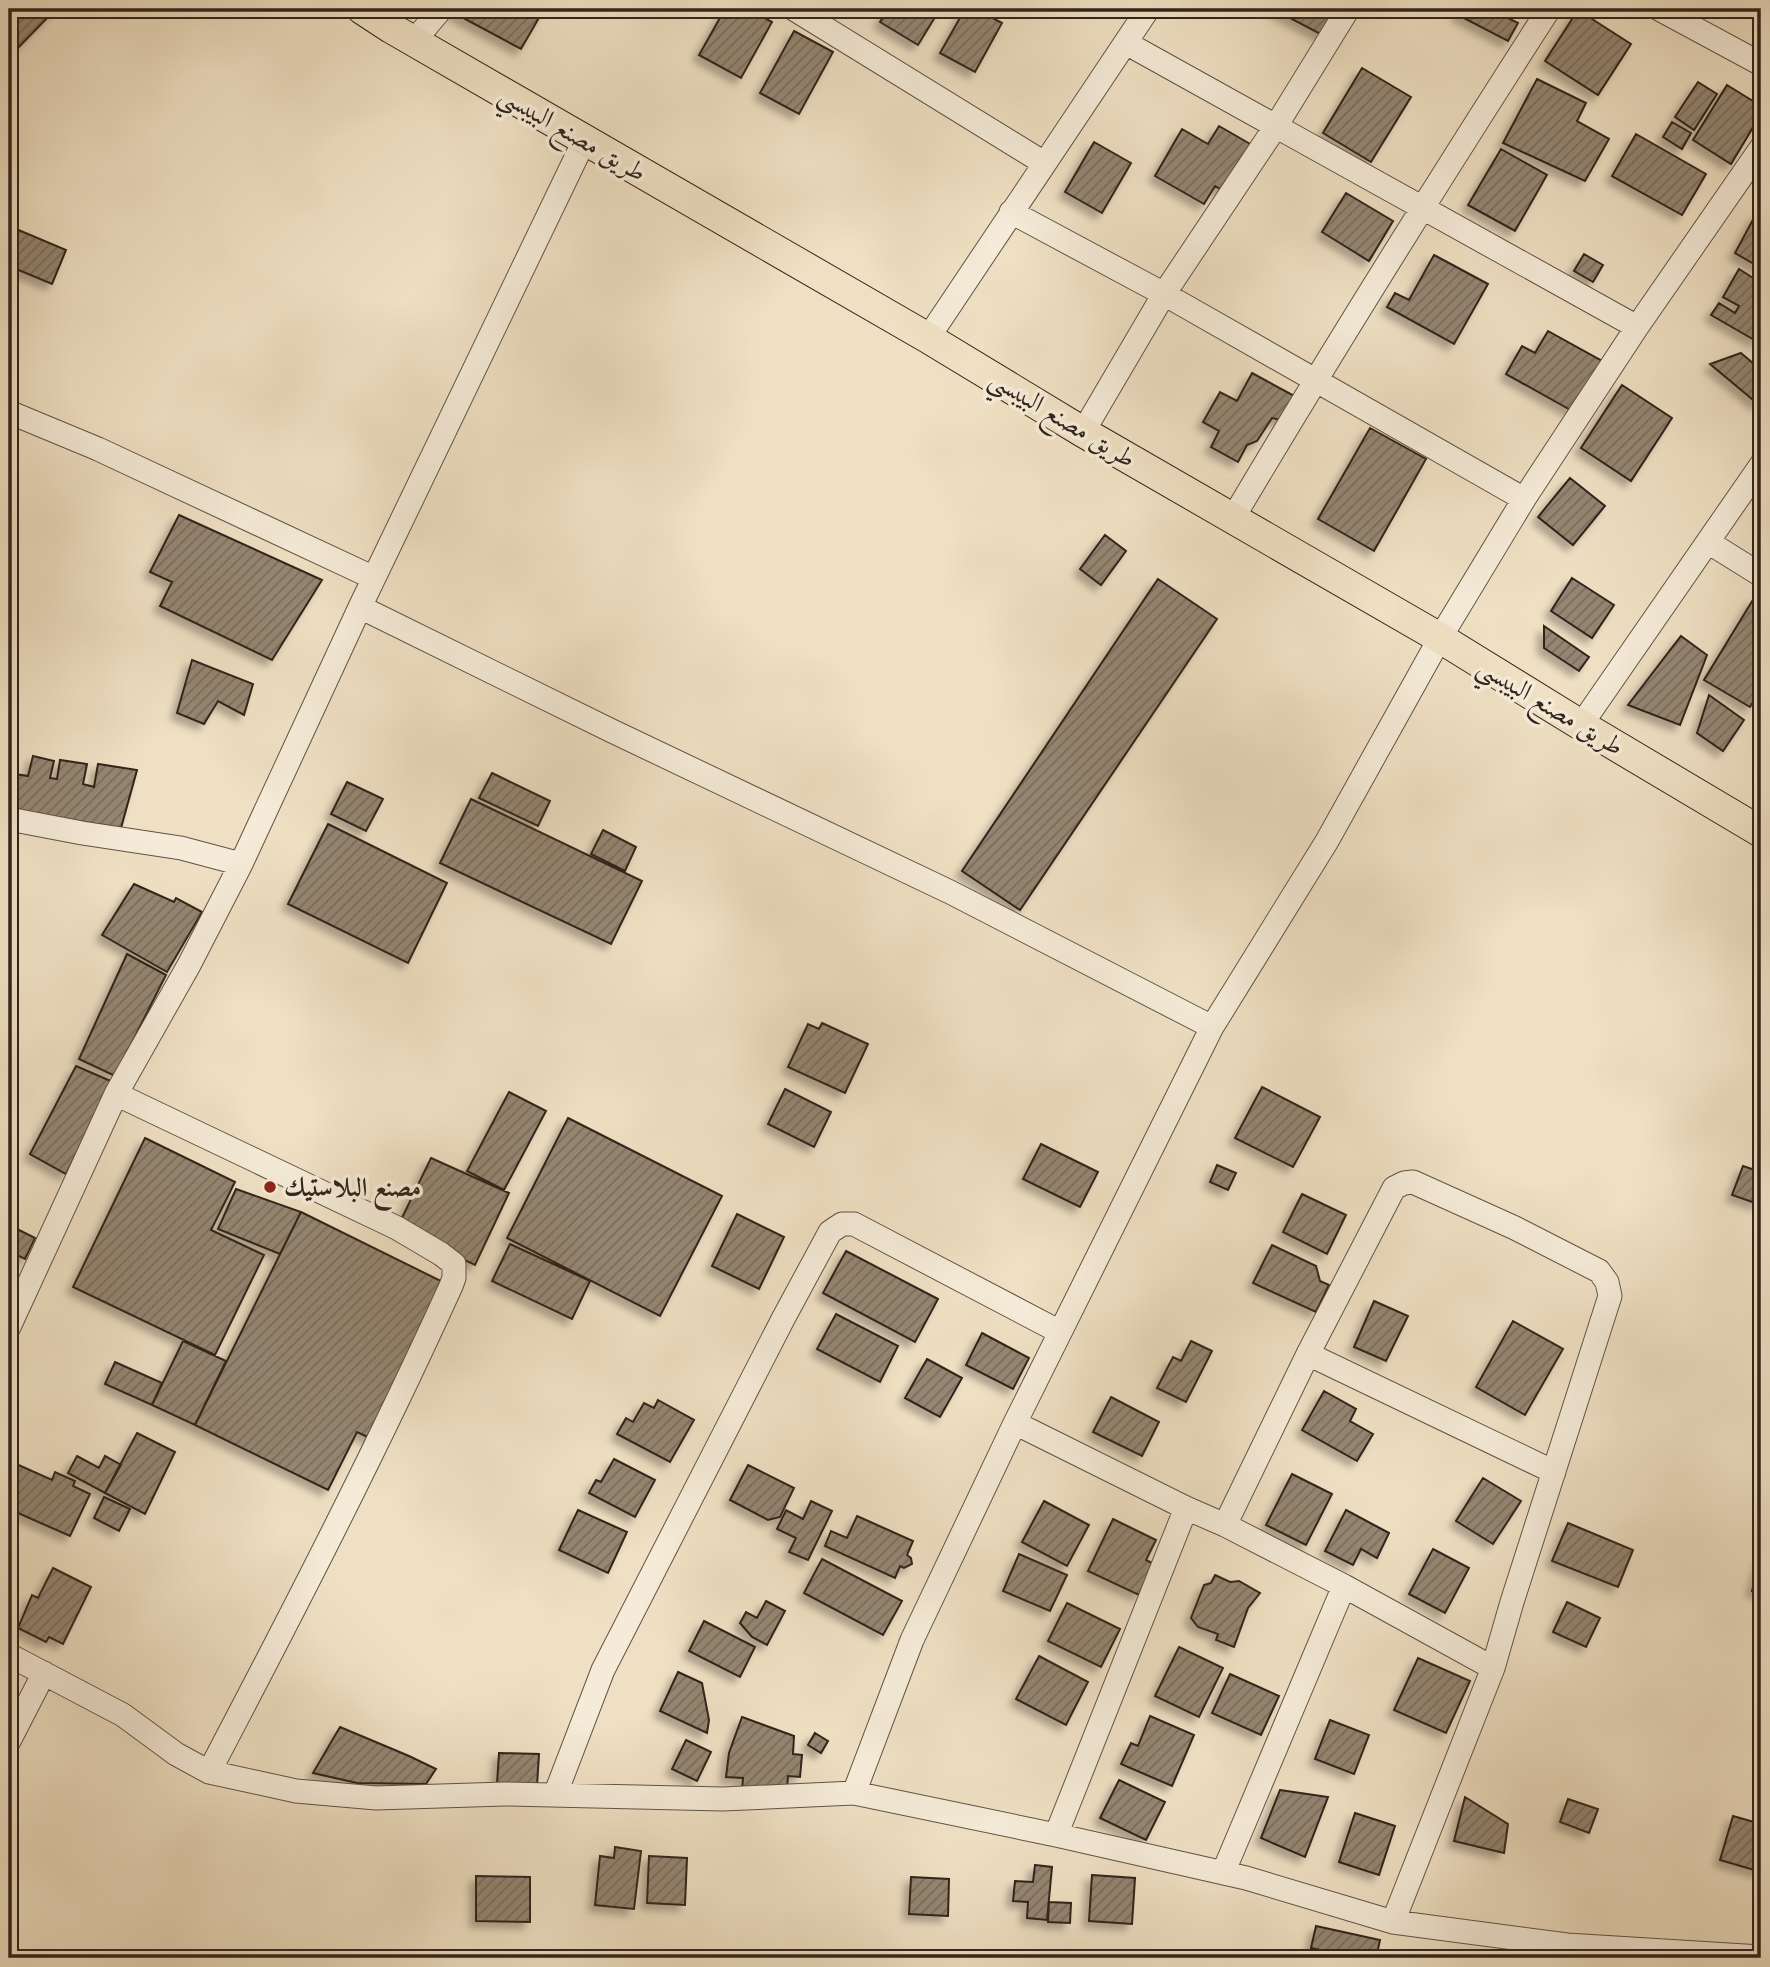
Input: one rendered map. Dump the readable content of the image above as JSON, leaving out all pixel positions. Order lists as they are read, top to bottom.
{
  "streets": {
    "main road": ["طريق مصنع البيبسي"]
  },
  "places": ["مصنع البلاستيك"]
}
